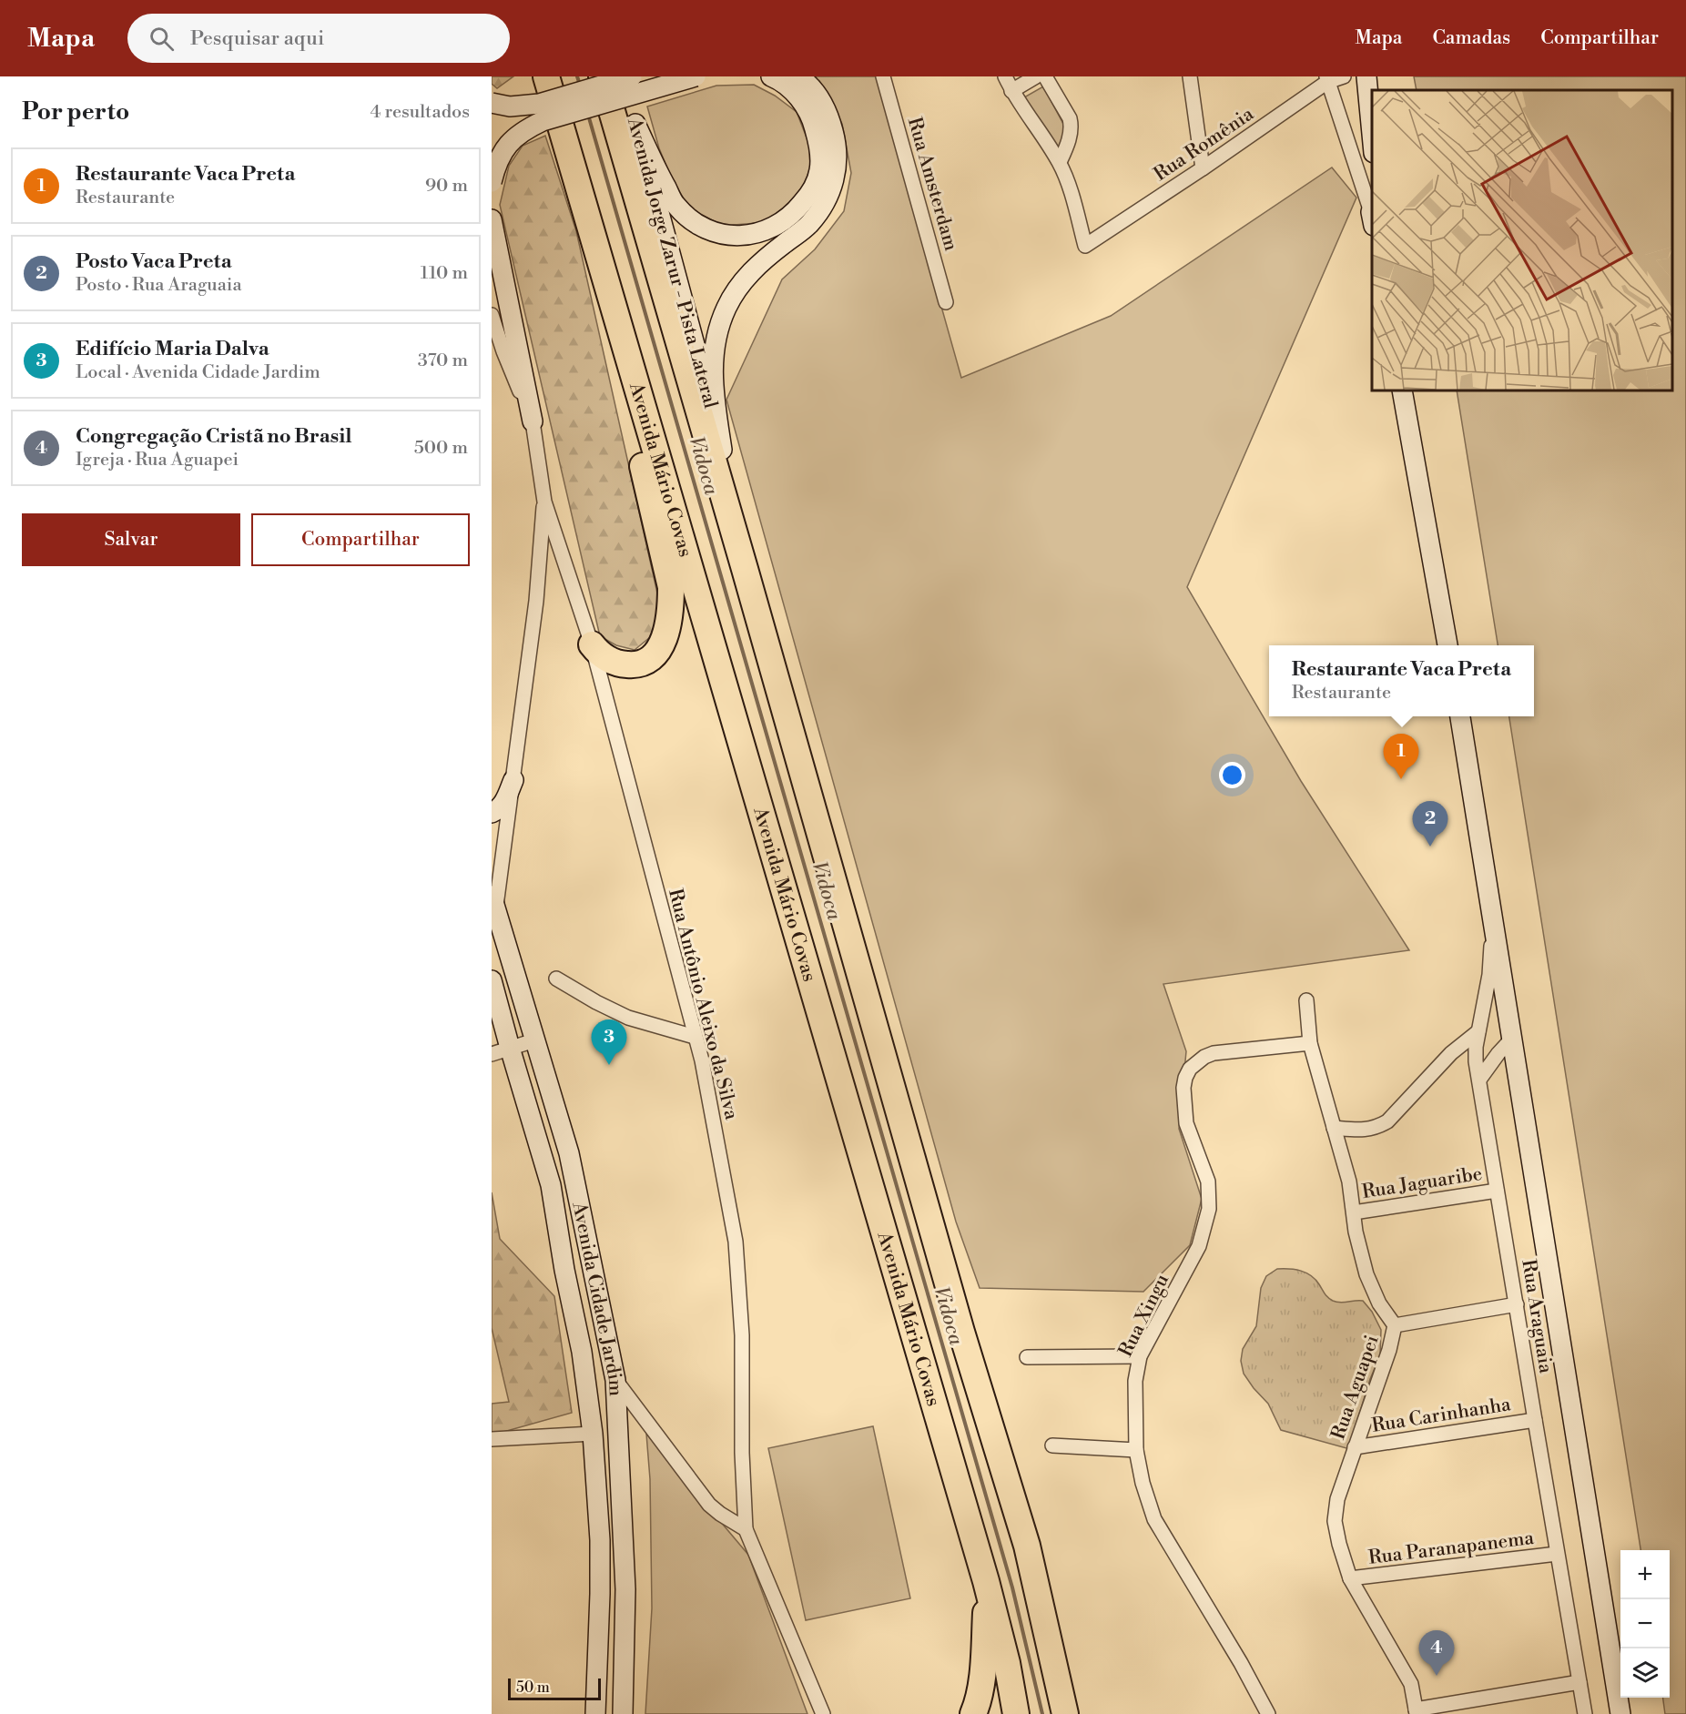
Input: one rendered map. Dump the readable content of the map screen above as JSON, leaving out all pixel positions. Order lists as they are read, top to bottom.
{
  "streets": {
    "highway": ["Avenida Mário Covas"],
    "main road": ["Avenida Jorge Zarur - Pista Lateral", "Avenida Cidade Jardim"],
    "street": [
      "Rua Romênia",
      "Rua Amsterdam",
      "Rua Antônio Aleixo da Silva",
      "Rua Jaguaribe",
      "Rua Xingu",
      "Rua Araguaia",
      "Rua Aguapei",
      "Rua Carinhanha",
      "Rua Paranapanema"
    ]
  },
  "crossings": [
    ["Rua Jaguaribe", "Rua Araguaia"],
    ["Rua Jaguaribe", "Rua Aguapei"],
    ["Rua Xingu", "Rua Aguapei"],
    ["Rua Araguaia", "Rua Carinhanha"],
    ["Rua Araguaia", "Rua Paranapanema"],
    ["Rua Aguapei", "Rua Carinhanha"],
    ["Rua Aguapei", "Rua Paranapanema"]
  ],
  "water": ["Vidoca"],
  "scale_bar": "50 m",
  "page": {
    "header": "Mapa",
    "search": "Pesquisar aqui",
    "nav": ["Mapa", "Camadas", "Compartilhar"],
    "heading": ["Por perto", "4 resultados"],
    "list": [
      {
        "mark": "1",
        "name": "Restaurante Vaca Preta",
        "note": "Restaurante",
        "value": "90 m"
      },
      {
        "mark": "2",
        "name": "Posto Vaca Preta",
        "note": "Posto · Rua Araguaia",
        "value": "110 m"
      },
      {
        "mark": "3",
        "name": "Edifício Maria Dalva",
        "note": "Local · Avenida Cidade Jardim",
        "value": "370 m"
      },
      {
        "mark": "4",
        "name": "Congregação Cristã no Brasil",
        "note": "Igreja · Rua Aguapei",
        "value": "500 m"
      }
    ],
    "buttons": ["Salvar", "Compartilhar"],
    "popup": ["Restaurante Vaca Preta", "Restaurante"],
    "pins": [
      "1",
      "2",
      "3",
      "4"
    ],
    "map_buttons": ["+", "−"],
    "scale": "50 m"
  }
}
